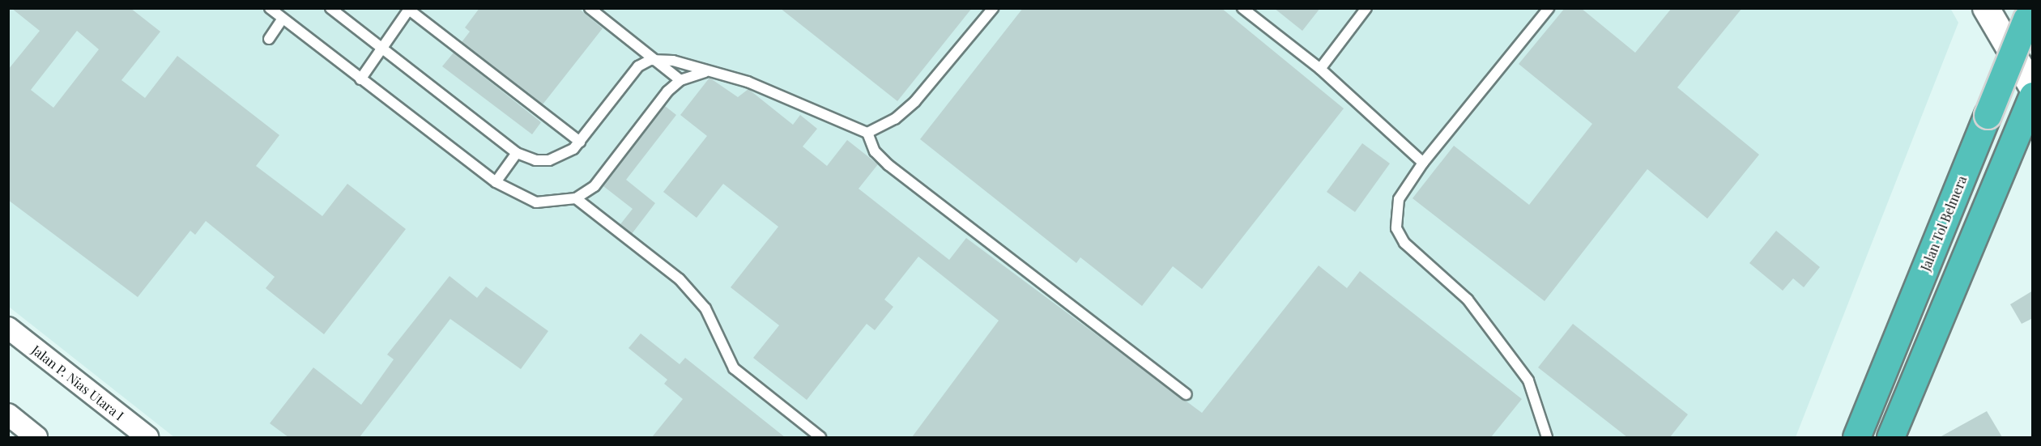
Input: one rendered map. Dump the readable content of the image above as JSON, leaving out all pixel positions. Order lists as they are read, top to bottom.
{
  "streets": {
    "highway": ["Jalan Tol Belmera"],
    "street": ["Jalan P. Nias Utara I"]
  }
}
